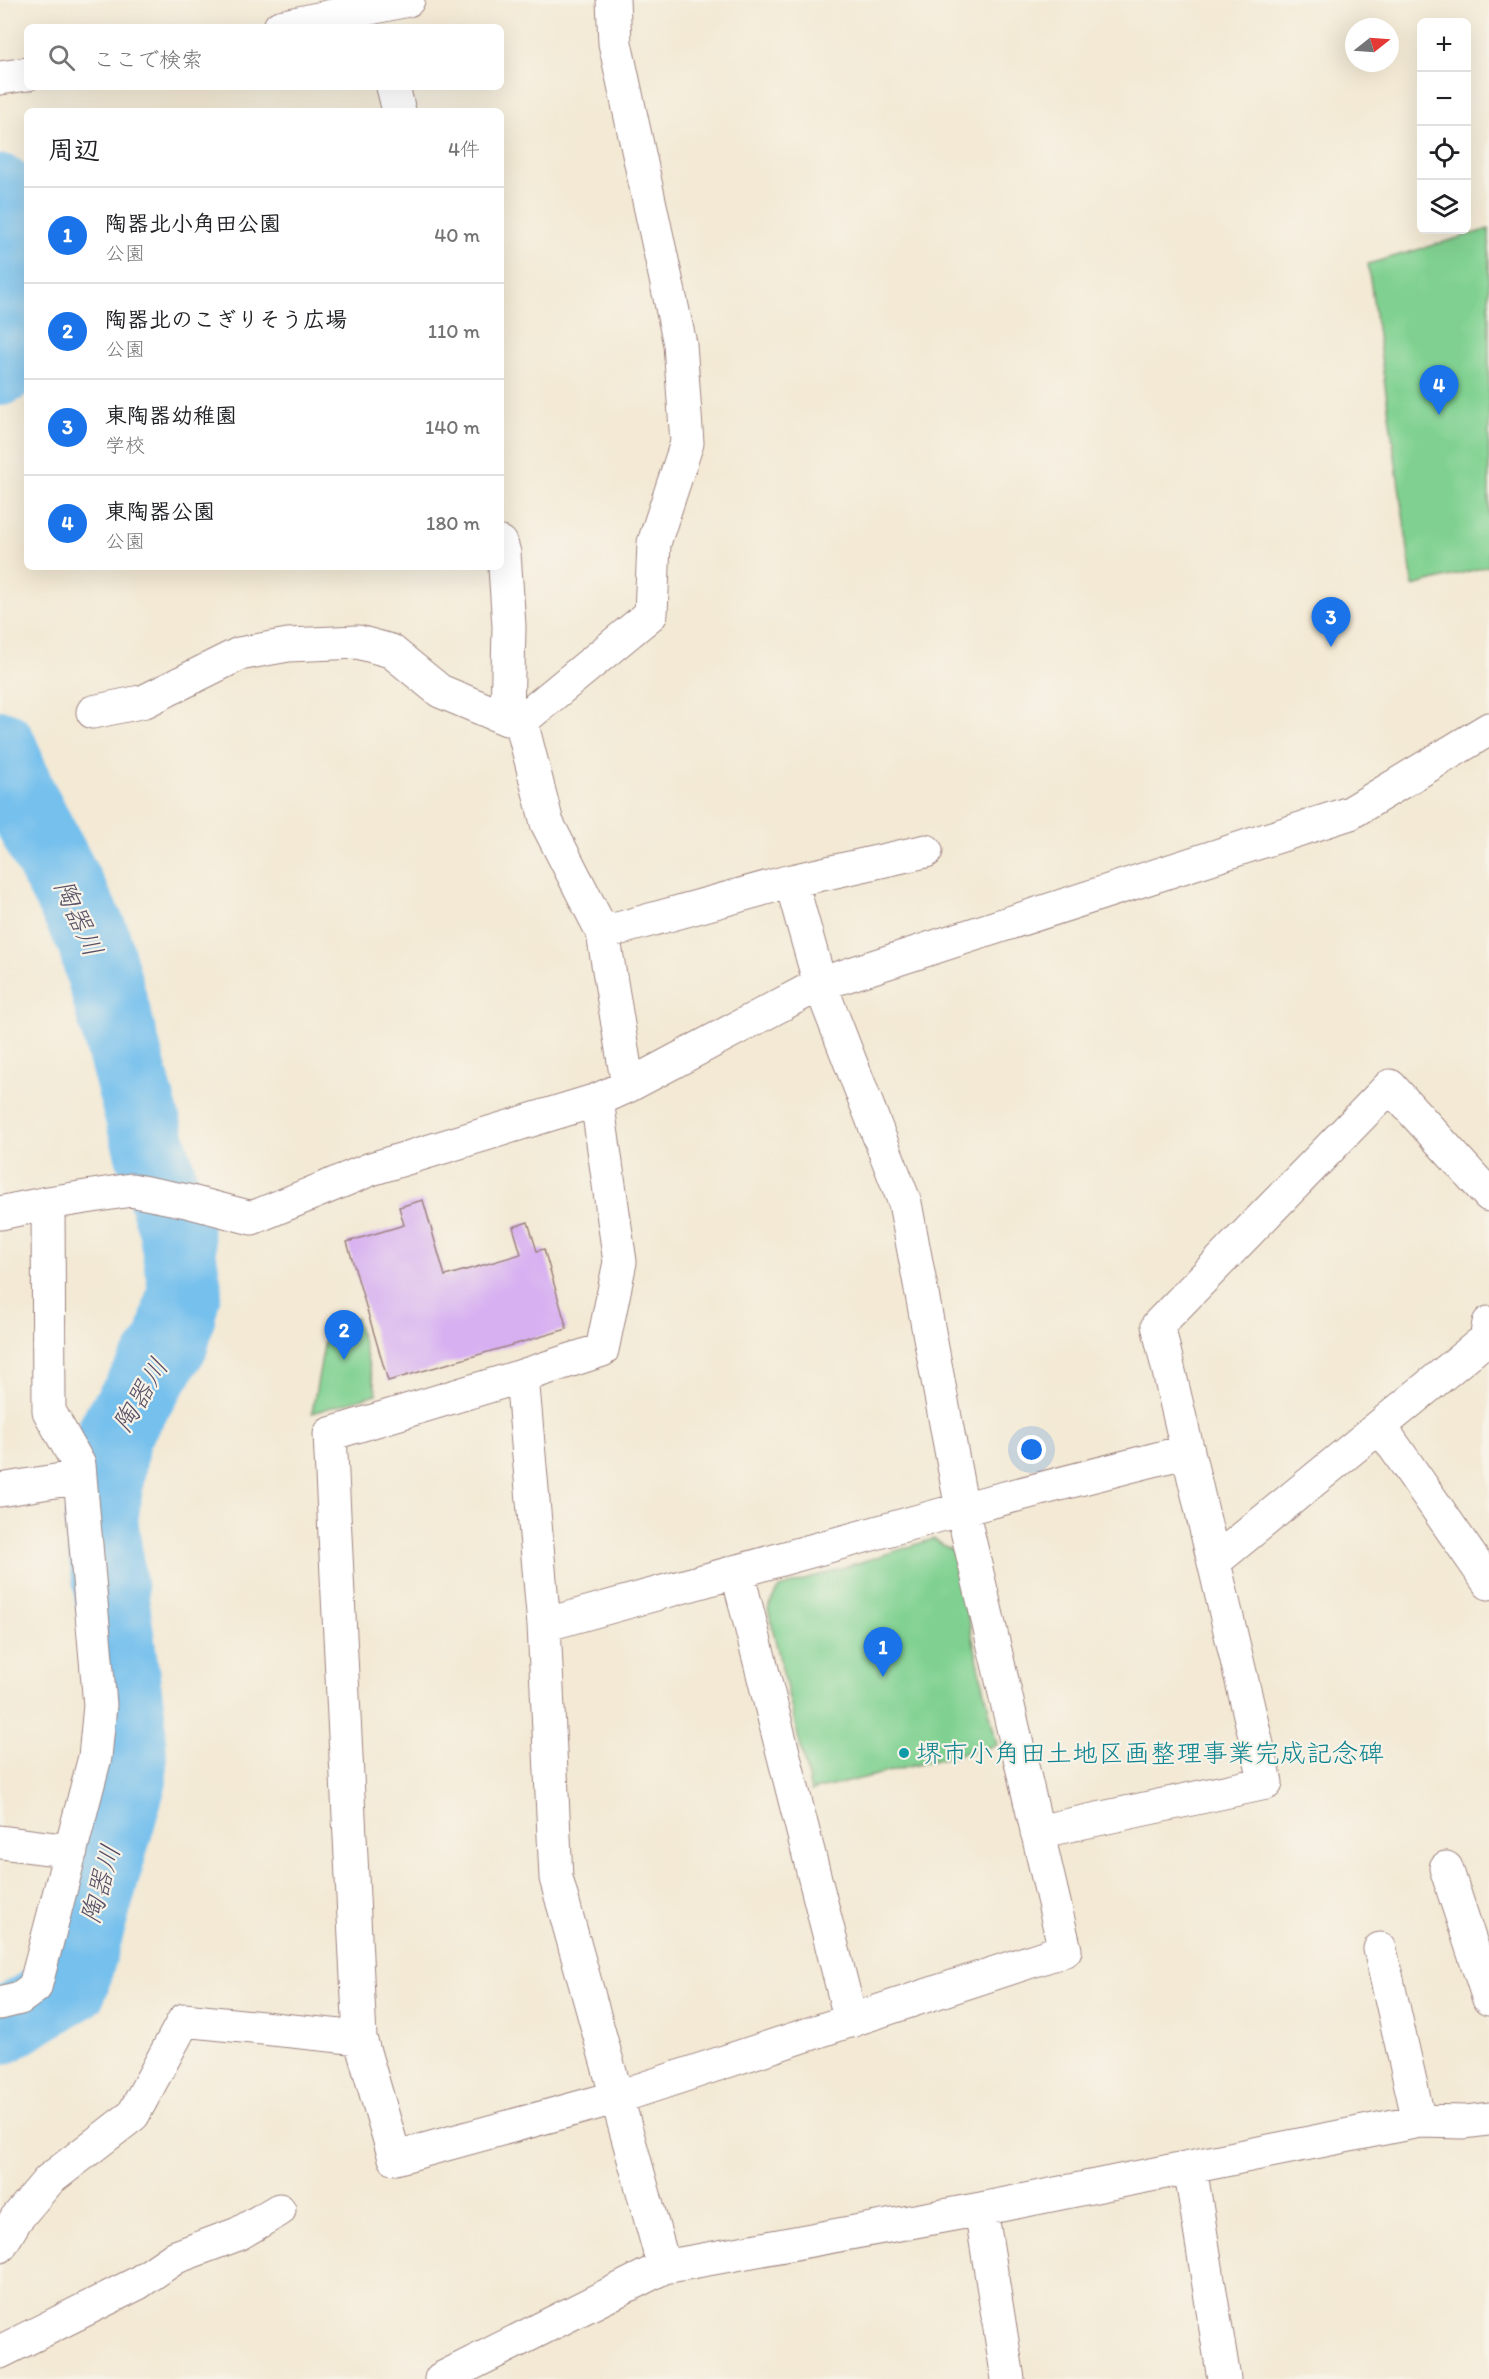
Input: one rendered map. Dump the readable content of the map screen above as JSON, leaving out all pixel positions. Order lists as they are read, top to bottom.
{
  "water": ["陶器川"],
  "places": ["堺市小角田土地区画整理事業完成記念碑"],
  "north": "right",
  "page": {
    "map_buttons": ["+", "−"],
    "search": "ここで検索",
    "heading": ["周辺", "4件"],
    "list": [
      {
        "mark": "1",
        "name": "陶器北小角田公園",
        "note": "公園",
        "value": "40 m"
      },
      {
        "mark": "2",
        "name": "陶器北のこぎりそう広場",
        "note": "公園",
        "value": "110 m"
      },
      {
        "mark": "3",
        "name": "東陶器幼稚園",
        "note": "学校",
        "value": "140 m"
      },
      {
        "mark": "4",
        "name": "東陶器公園",
        "note": "公園",
        "value": "180 m"
      }
    ],
    "pins": [
      "4",
      "3",
      "2",
      "1"
    ]
  }
}
